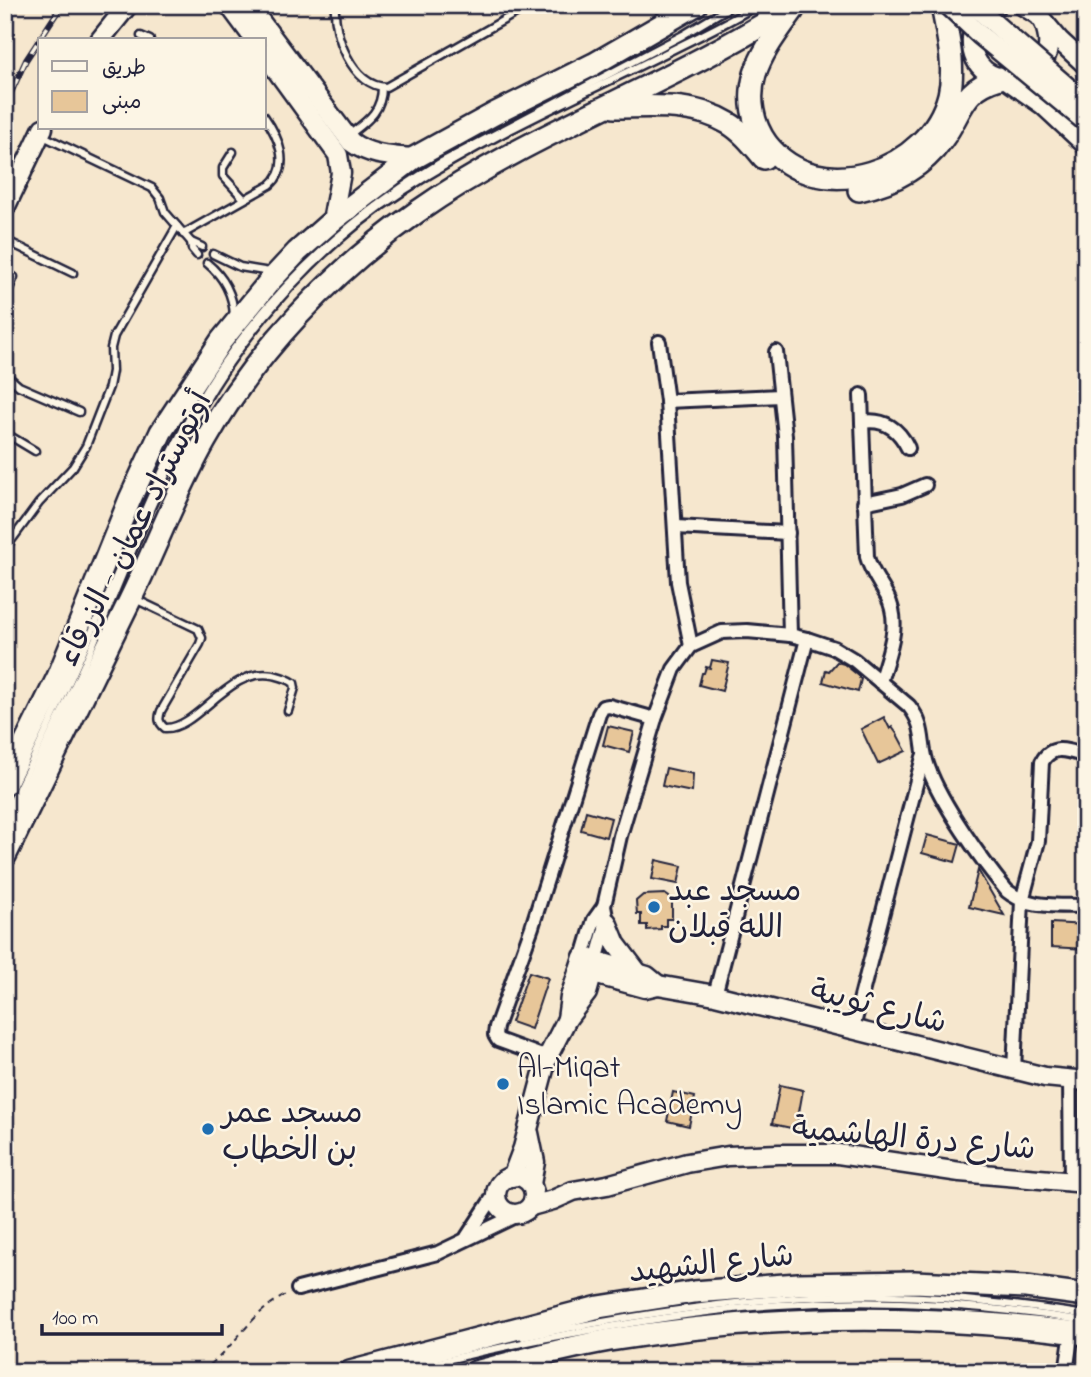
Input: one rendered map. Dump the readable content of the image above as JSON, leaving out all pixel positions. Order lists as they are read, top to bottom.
{
  "streets": {
    "highway": ["أوتوستراد عمان - الزرقاء", "شارع الشهيد"],
    "street": ["شارع ثويبة", "شارع درة الهاشمية"]
  },
  "places": ["مسجد عبد الله قبلان", "Al-Miqat Islamic Academy", "مسجد عمر بن الخطاب"],
  "legend": ["طريق", "مبنى"],
  "scale_bar": "100 m"
}
